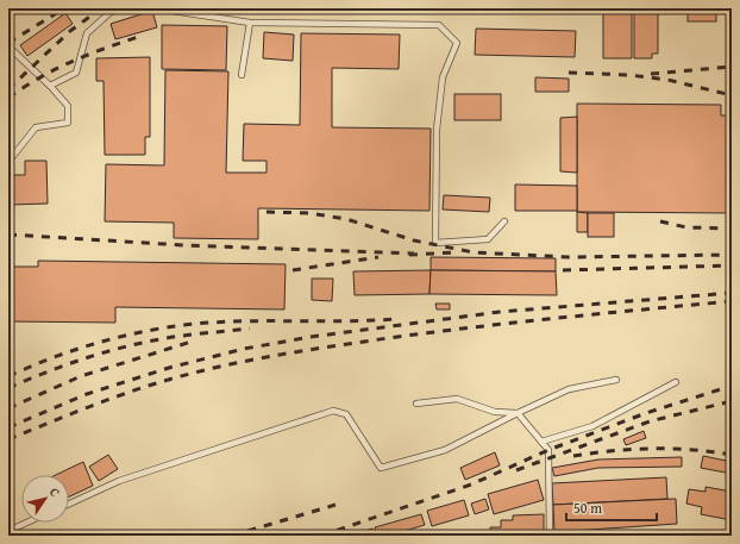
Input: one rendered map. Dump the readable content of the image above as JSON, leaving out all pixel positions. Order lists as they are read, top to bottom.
{
  "scale_bar": "50 m",
  "north": "top right"
}
